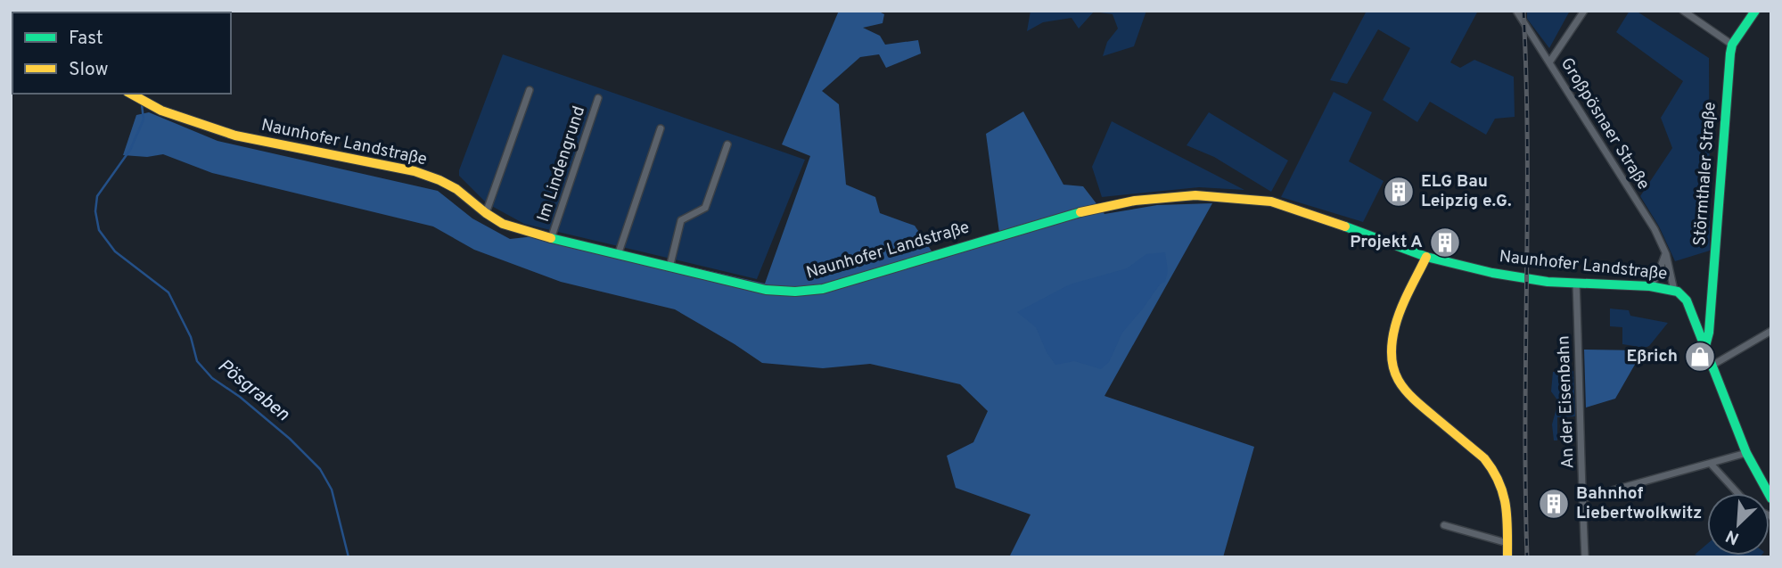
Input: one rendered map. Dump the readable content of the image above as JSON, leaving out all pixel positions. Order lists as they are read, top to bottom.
{
  "streets": {
    "street": [
      "Großpösnaer Straße",
      "Naunhofer Landstraße",
      "Im Lindengrund",
      "Störmthaler Straße",
      "An der Eisenbahn"
    ]
  },
  "crossings": [
    ["Großpösnaer Straße", "Naunhofer Landstraße"],
    ["Naunhofer Landstraße", "Im Lindengrund"],
    ["Naunhofer Landstraße", "An der Eisenbahn"]
  ],
  "water": ["Pösgraben"],
  "places": {
    "building": ["ELG Bau Leipzig e.G.", "Projekt A", "Bahnhof Liebertwolkwitz"],
    "shop": ["Eßrich"]
  },
  "legend": ["Fast", "Slow"],
  "north": "bottom left"
}
